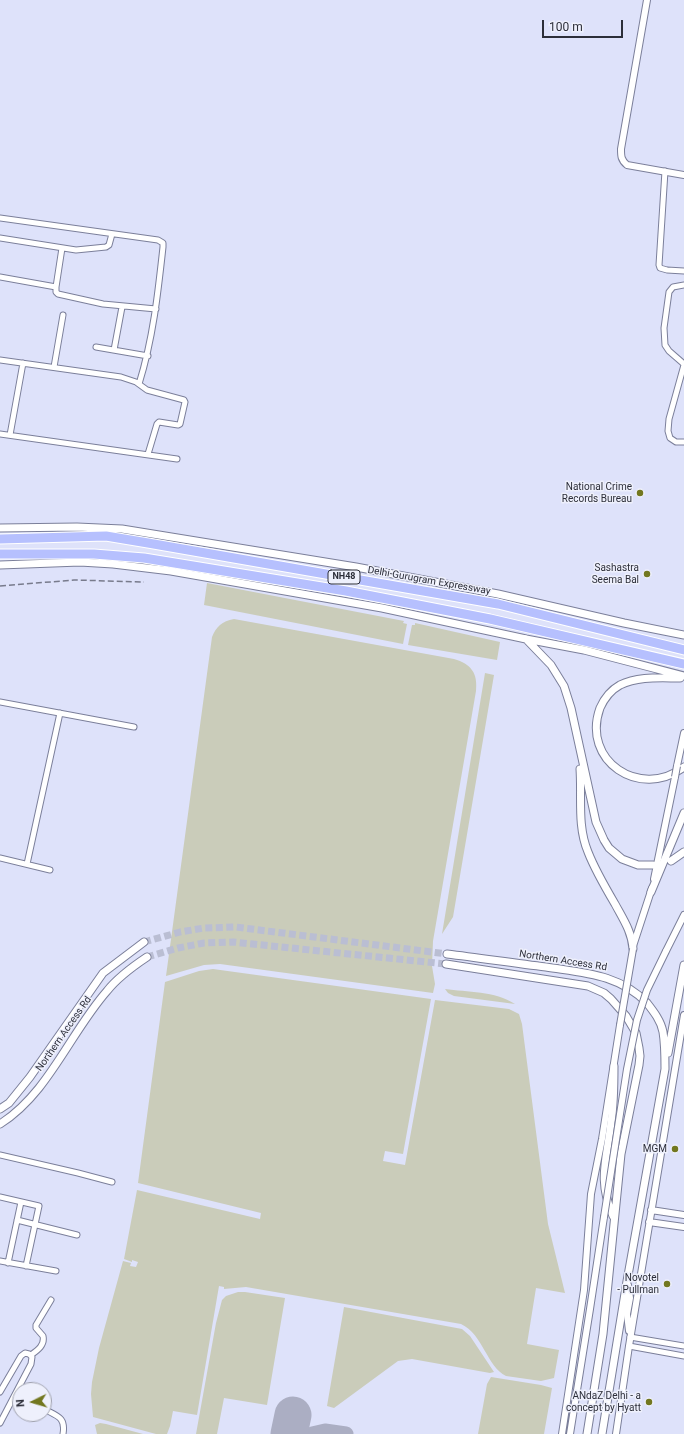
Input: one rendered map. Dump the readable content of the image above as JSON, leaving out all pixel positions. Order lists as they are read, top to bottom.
{
  "streets": {
    "highway": ["NH48", "Delhi-Gurugram Expressway"],
    "main road": ["Northern Access Rd"]
  },
  "places": [
    "National Crime Records Bureau",
    "Sashastra Seema Bal",
    "MGM",
    "Novotel - Pullman",
    "ANdaZ Delhi - a concept by Hyatt"
  ],
  "scale_bar": "100 m",
  "north": "left"
}
